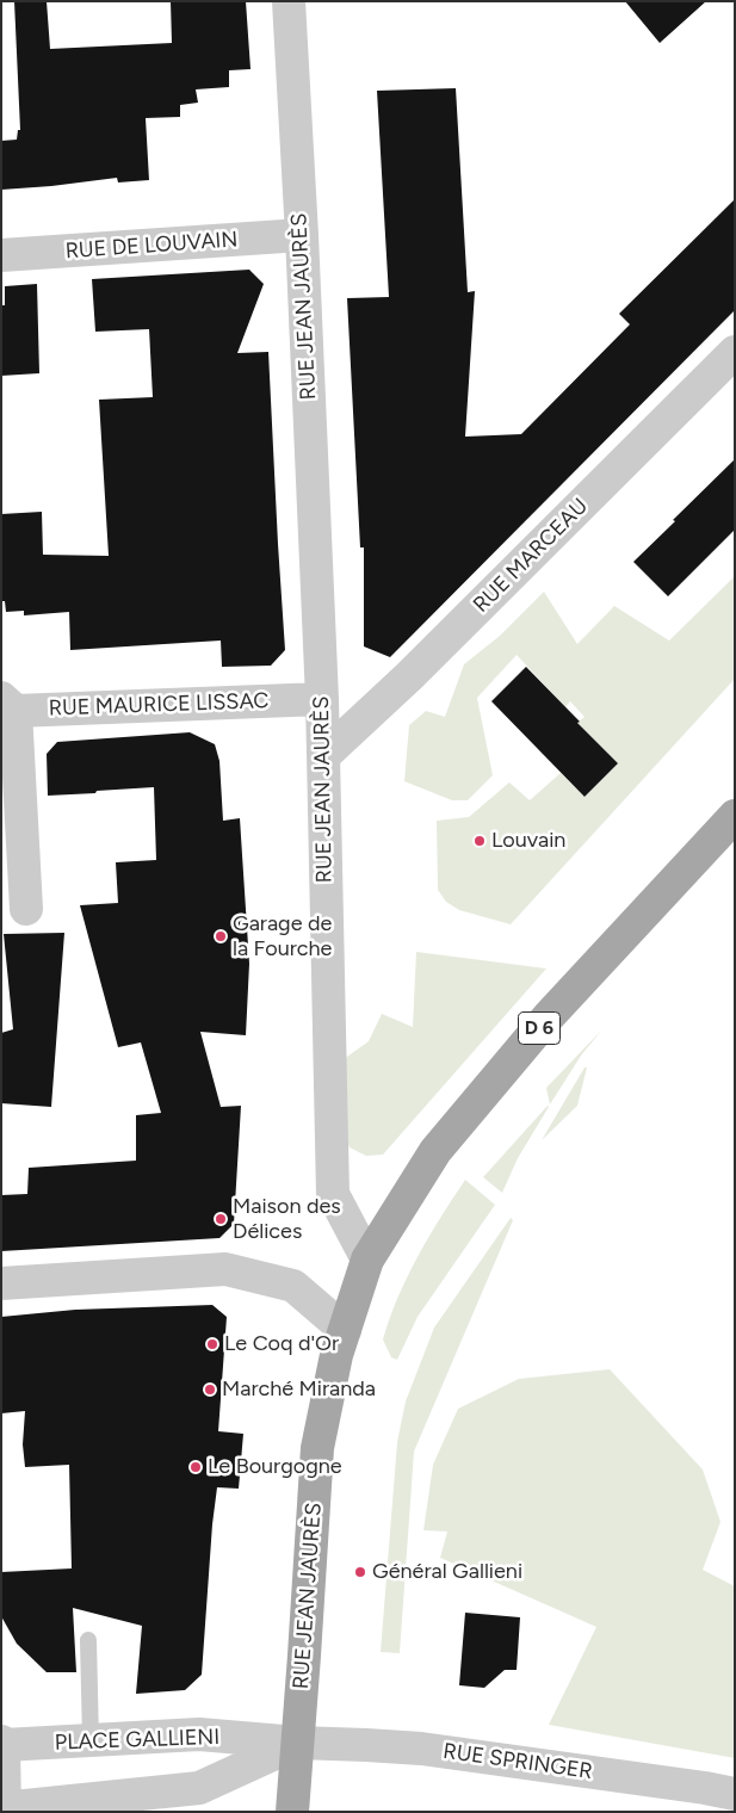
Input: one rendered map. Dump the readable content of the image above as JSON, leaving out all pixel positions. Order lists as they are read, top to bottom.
{
  "streets": {
    "main road": ["RUE JEAN JAURÈS", "D 6"],
    "street": [
      "RUE DE LOUVAIN",
      "RUE MARCEAU",
      "RUE MAURICE LISSAC",
      "PLACE GALLIENI",
      "RUE SPRINGER"
    ]
  },
  "crossings": [
    ["RUE DE LOUVAIN", "RUE JEAN JAURÈS"],
    ["RUE JEAN JAURÈS", "RUE MARCEAU"],
    ["RUE JEAN JAURÈS", "RUE MAURICE LISSAC"],
    ["RUE JEAN JAURÈS", "D 6"],
    ["RUE JEAN JAURÈS", "PLACE GALLIENI"],
    ["RUE JEAN JAURÈS", "RUE SPRINGER"],
    ["PLACE GALLIENI", "RUE SPRINGER"]
  ],
  "places": [
    "Louvain",
    "Garage de la Fourche",
    "Maison des Délices",
    "Le Coq d'Or",
    "Marché Miranda",
    "Le Bourgogne",
    "Général Gallieni"
  ]
}
